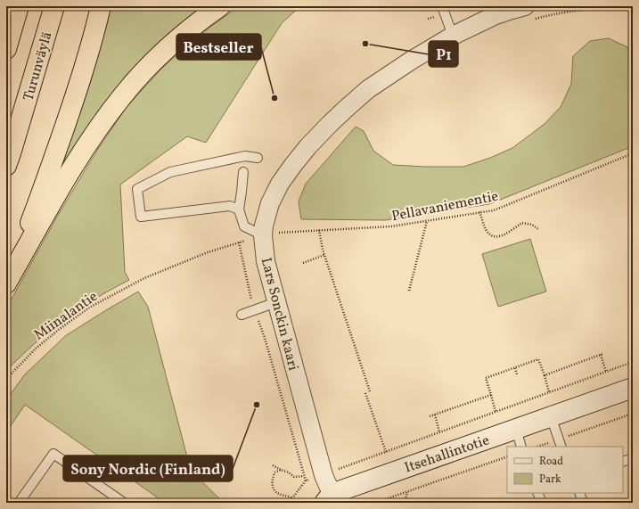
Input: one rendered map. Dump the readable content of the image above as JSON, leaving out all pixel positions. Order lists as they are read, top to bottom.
{
  "streets": {
    "highway": ["Turunväylä"],
    "main road": ["Itsehallintotie"],
    "street": ["Lars Sonckin kaari"],
    "path": ["Pellavaniementie", "Miinalantie"]
  },
  "crossings": [
    ["Pellavaniementie", "Lars Sonckin kaari"],
    ["Lars Sonckin kaari", "Itsehallintotie"]
  ],
  "places": ["P1", "Bestseller", "Sony Nordic (Finland)"],
  "legend": ["Road", "Park"]
}
